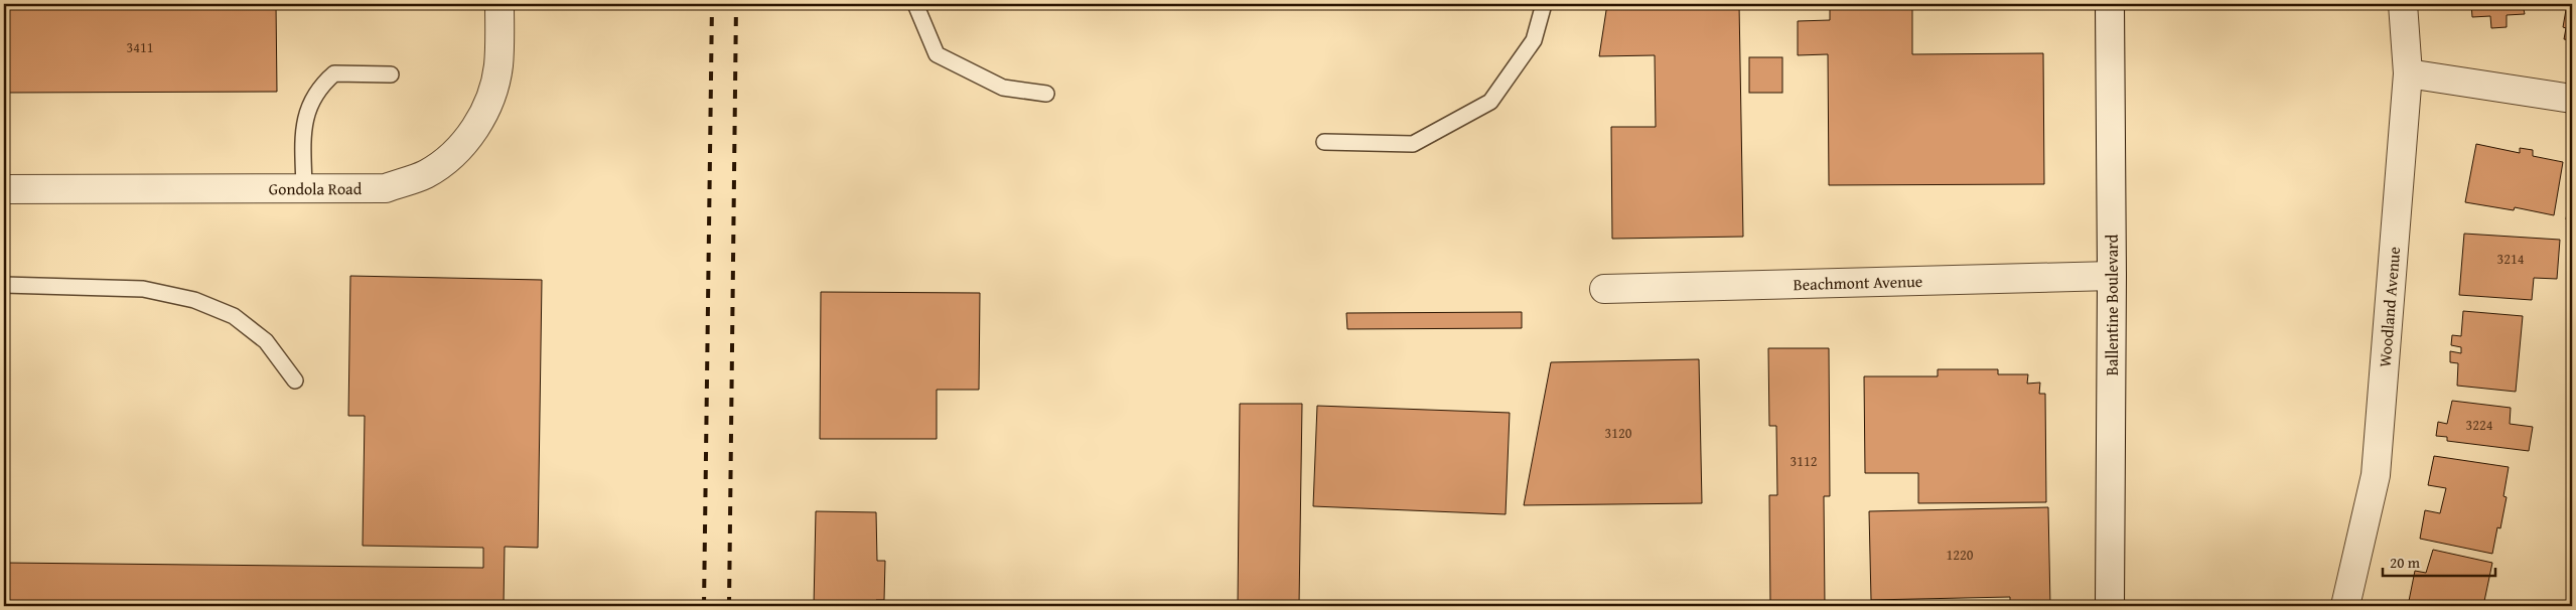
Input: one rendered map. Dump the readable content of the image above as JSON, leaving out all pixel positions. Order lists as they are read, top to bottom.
{
  "streets": {
    "street": [
      "Gondola Road",
      "Beachmont Avenue",
      "Ballentine Boulevard",
      "Woodland Avenue"
    ]
  },
  "crossings": [
    ["Beachmont Avenue", "Ballentine Boulevard"]
  ],
  "house_numbers": [
    "3411",
    "3214",
    "3224",
    "3120",
    "3112",
    "1220"
  ],
  "scale_bar": "20 m"
}
